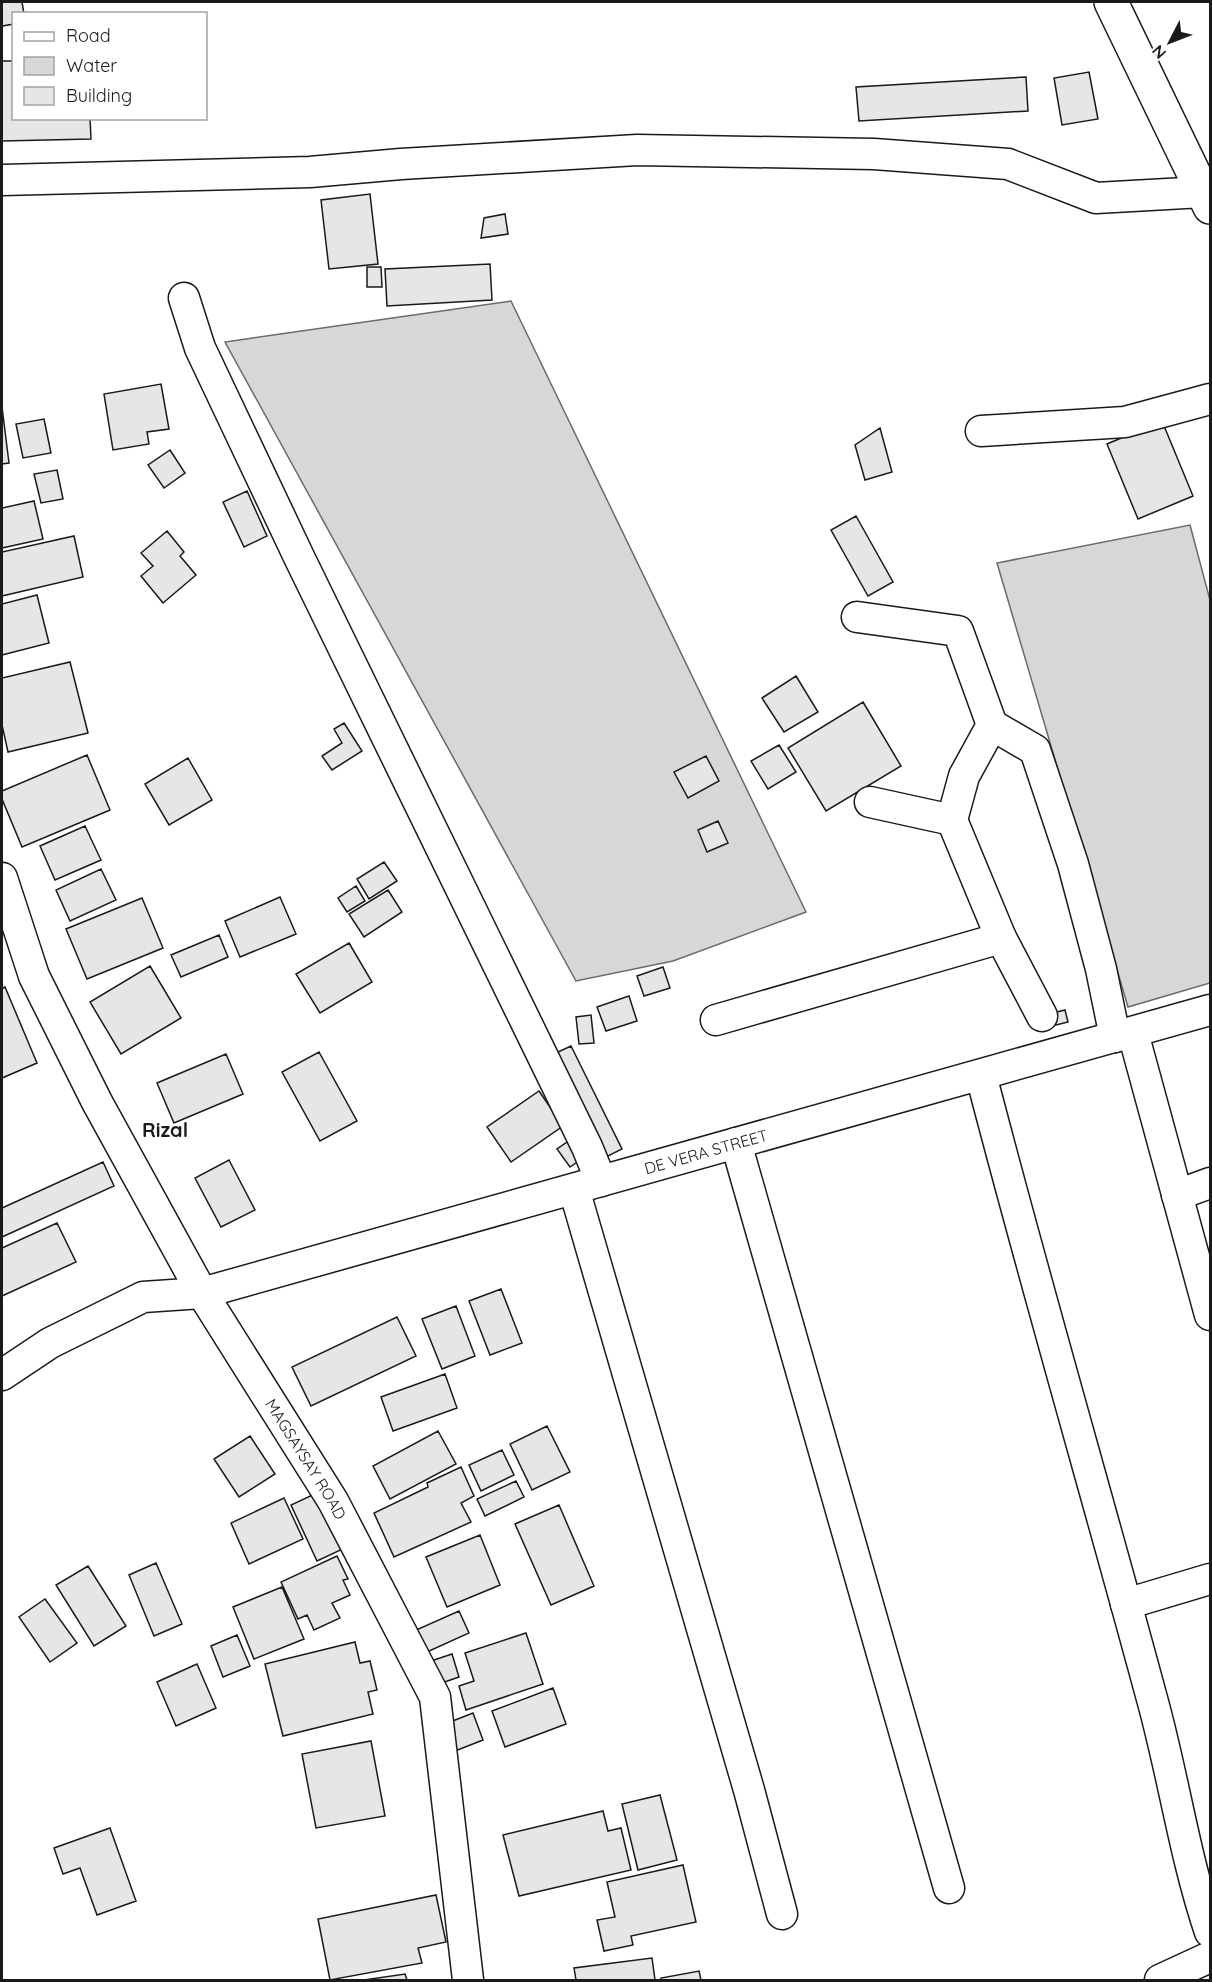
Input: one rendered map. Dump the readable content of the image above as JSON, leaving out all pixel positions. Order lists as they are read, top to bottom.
{
  "streets": {
    "street": ["DE VERA STREET", "MAGSAYSAY ROAD"]
  },
  "crossings": [
    ["DE VERA STREET", "MAGSAYSAY ROAD"]
  ],
  "districts": ["Rizal"],
  "legend": ["Road", "Water", "Building"],
  "north": "bottom left"
}
